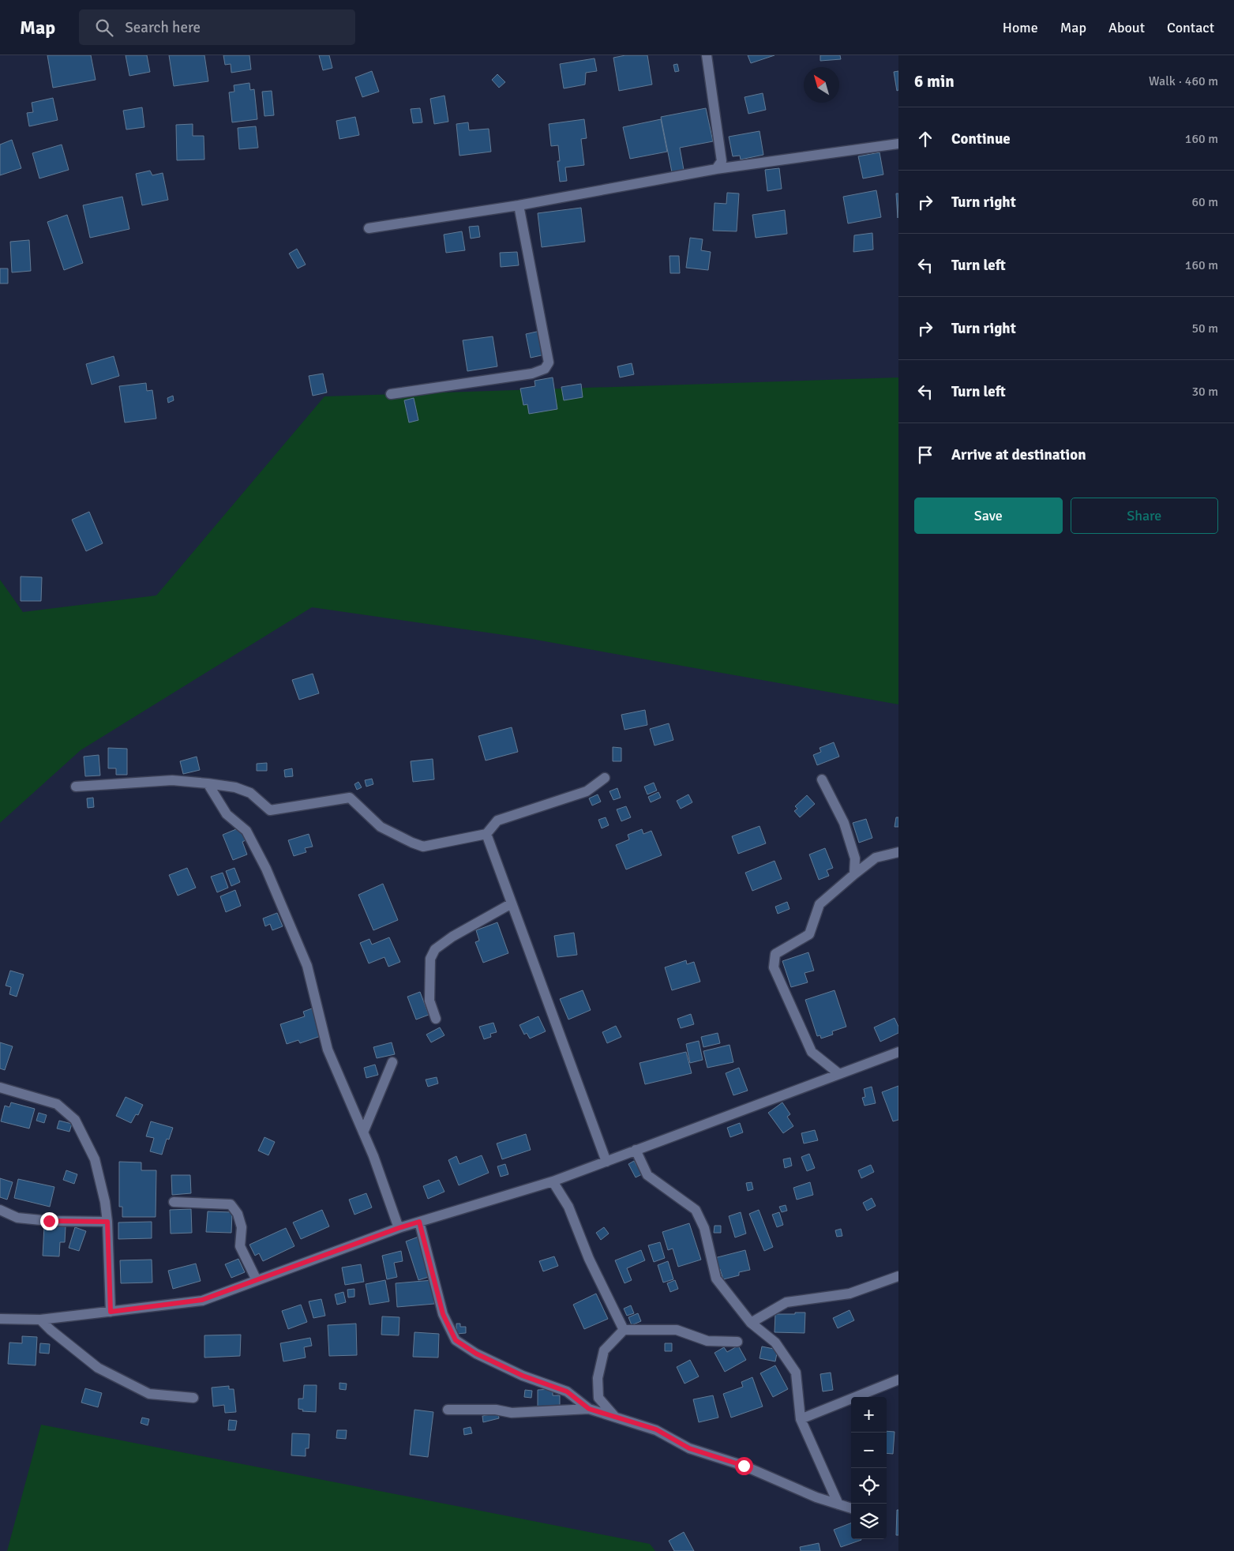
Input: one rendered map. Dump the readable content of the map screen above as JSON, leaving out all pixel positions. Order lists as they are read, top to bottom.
{
  "north": "top left",
  "page": {
    "header": "Map",
    "search": "Search here",
    "nav": [
      "Home",
      "Map",
      "About",
      "Contact"
    ],
    "heading": ["6 min", "Walk · 460 m"],
    "list": [
      ["Continue", "160 m"],
      ["Turn right", "60 m"],
      ["Turn left", "160 m"],
      ["Turn right", "50 m"],
      ["Turn left", "30 m"],
      "Arrive at destination"
    ],
    "buttons": ["Save", "Share"],
    "map_buttons": ["+", "−"]
  }
}
